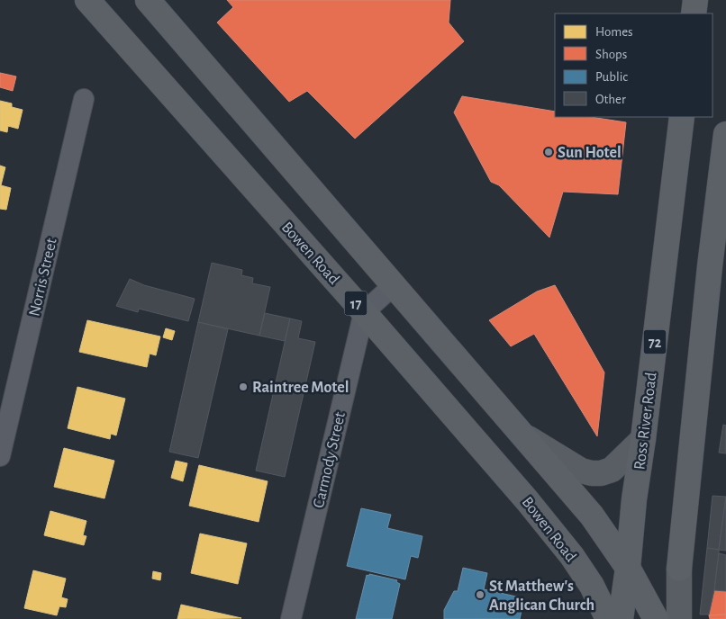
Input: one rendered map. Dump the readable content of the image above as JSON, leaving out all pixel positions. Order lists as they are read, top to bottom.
{
  "streets": {
    "main road": [
      "Bowen Road",
      "17",
      "72",
      "Ross River Road"
    ],
    "street": ["Norris Street", "Carmody Street"]
  },
  "crossings": [
    ["Bowen Road", "Carmody Street"]
  ],
  "places": ["Sun Hotel", "Raintree Motel", "St Matthew's Anglican Church"],
  "legend": [
    "Homes",
    "Shops",
    "Public",
    "Other"
  ]
}
